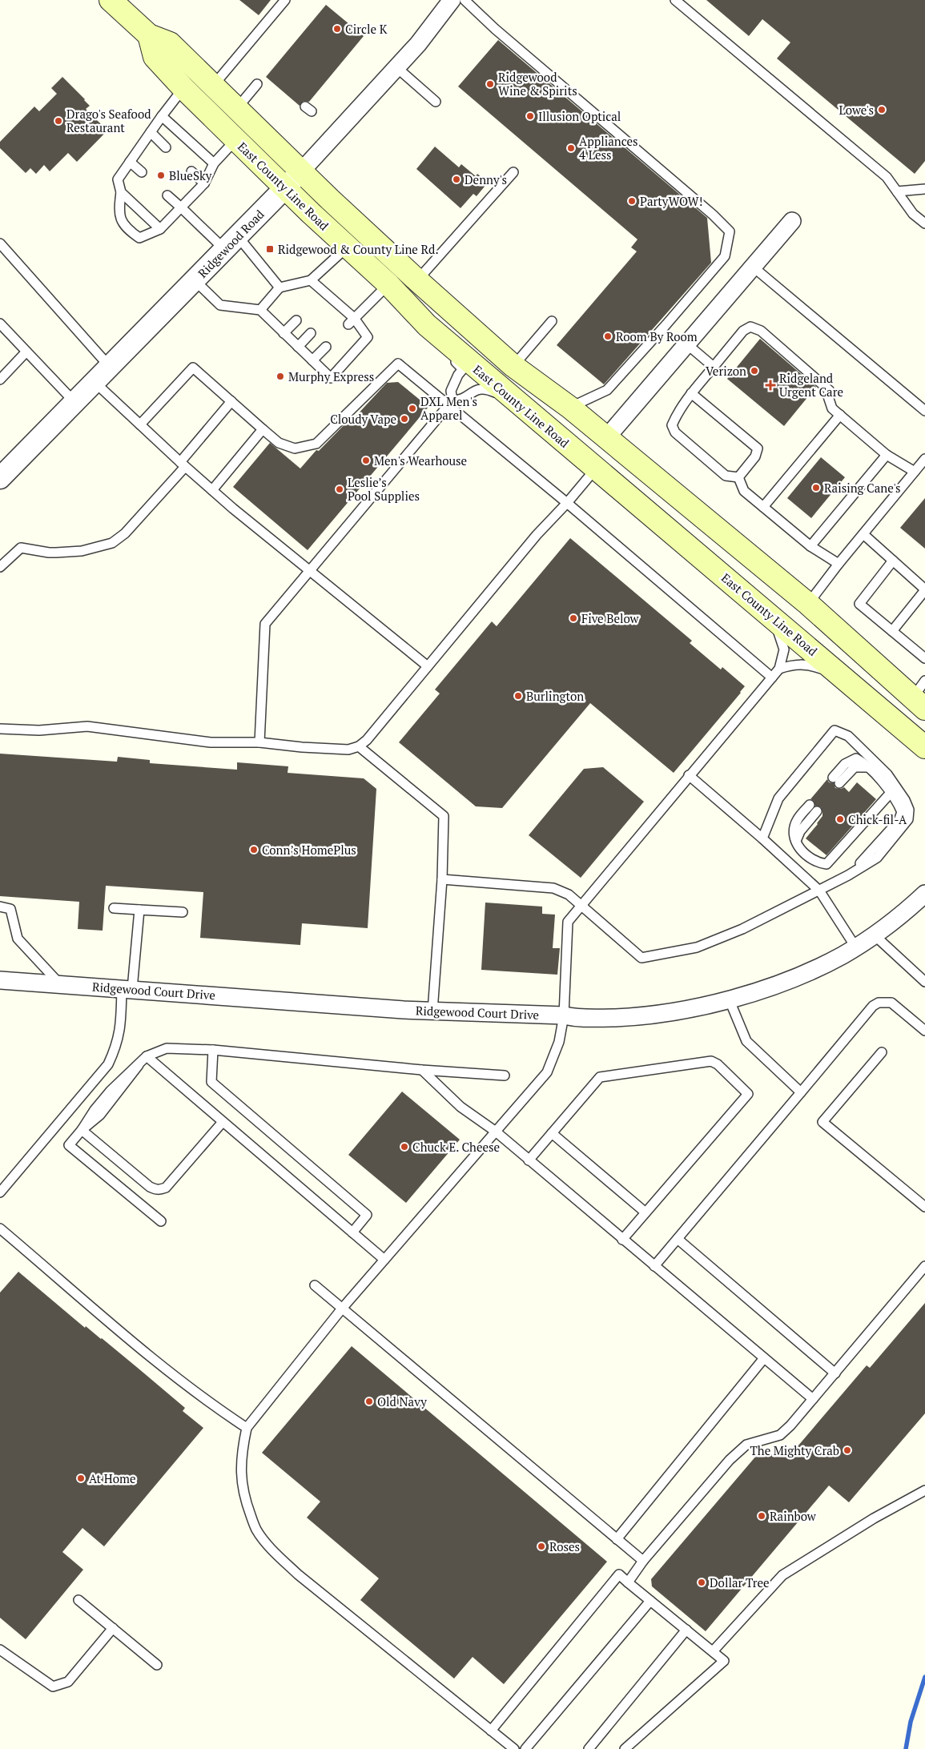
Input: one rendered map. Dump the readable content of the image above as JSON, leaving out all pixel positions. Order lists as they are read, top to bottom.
{
  "streets": {
    "main road": ["East County Line Road"],
    "street": ["Ridgewood Road", "Ridgewood Court Drive"]
  },
  "crossings": [
    ["East County Line Road", "Ridgewood Road"]
  ],
  "places": {
    "other": [
      "Circle K",
      "Ridgewood Wine & Spirits",
      "Lowe's",
      "Illusion Optical",
      "Drago's Seafood Restaurant",
      "Appliances 4 Less",
      "BlueSky",
      "Denny's",
      "PartyWOW!",
      "Room By Room",
      "Verizon",
      "Murphy Express",
      "DXL Men's Apparel",
      "Cloudy Vape",
      "Men's Wearhouse",
      "Raising Cane's",
      "Leslie’s Pool Supplies",
      "Five Below",
      "Burlington",
      "Chick-fil-A",
      "Conn’s HomePlus",
      "Chuck E. Cheese",
      "Old Navy",
      "The Mighty Crab",
      "At Home",
      "Rainbow",
      "Roses",
      "Dollar Tree"
    ],
    "transit": ["Ridgewood & County Line Rd."],
    "health": ["Ridgeland Urgent Care"]
  }
}
